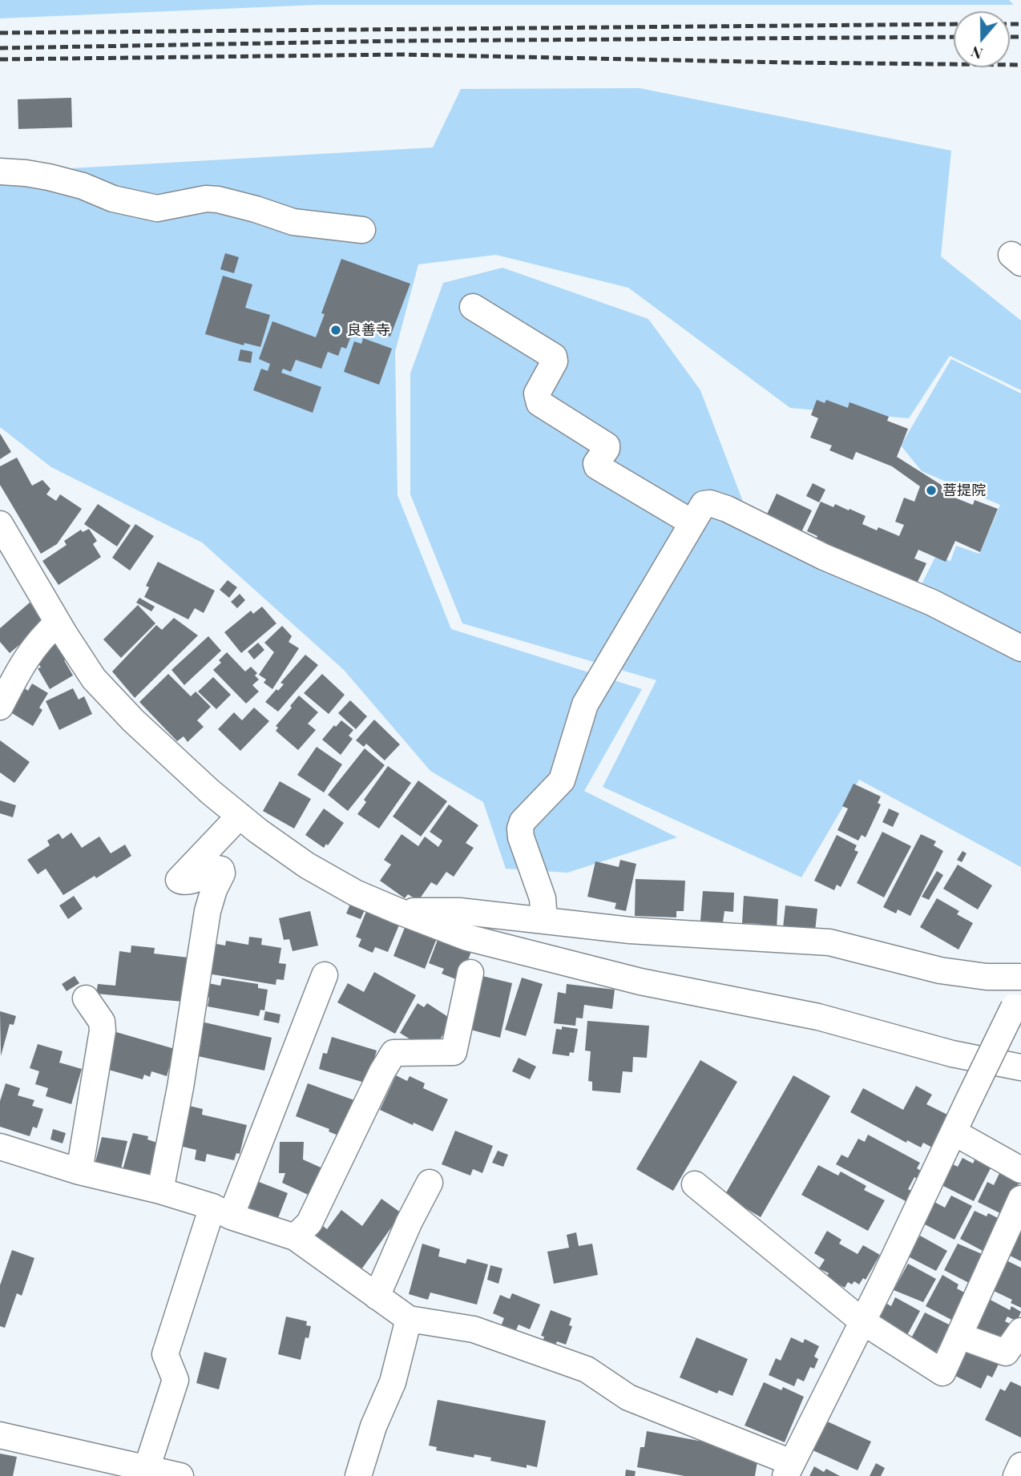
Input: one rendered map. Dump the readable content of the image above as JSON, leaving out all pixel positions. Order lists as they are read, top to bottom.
{
  "places": ["良善寺", "菩提院"],
  "north": "bottom"
}
